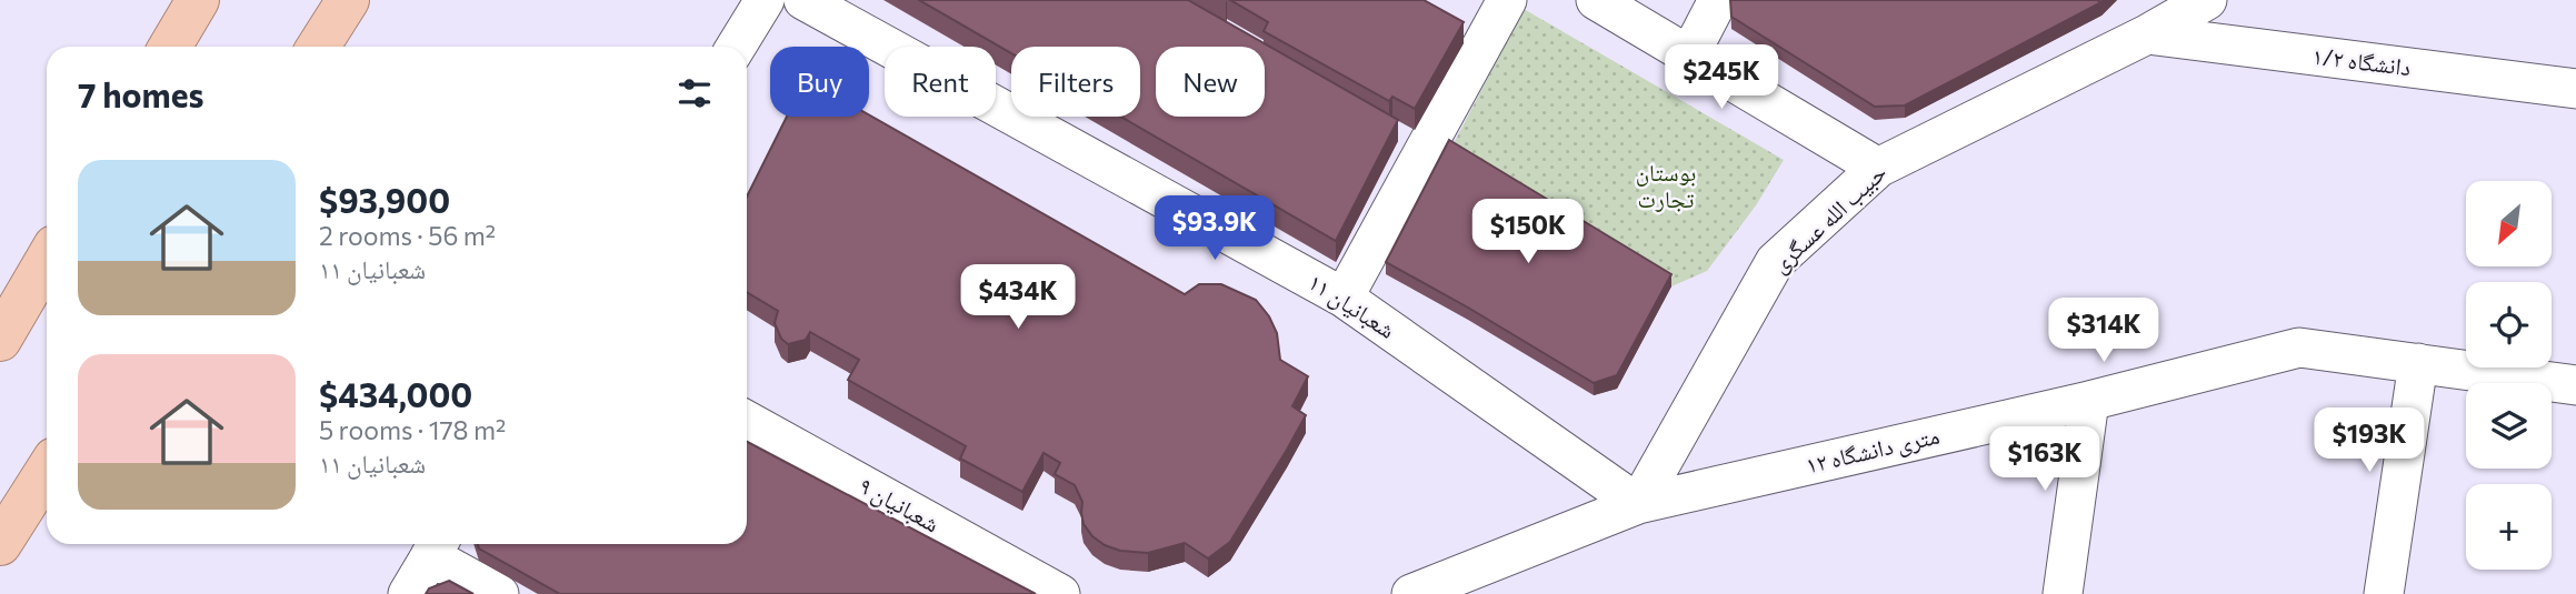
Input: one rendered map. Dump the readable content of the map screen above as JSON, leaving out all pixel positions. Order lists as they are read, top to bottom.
{
  "streets": {
    "street": [
      "دانشگاه ۱/۲",
      "حبیب الله عسگری",
      "شعبانیان ۱۱",
      "۱۲ متری دانشگاه",
      "شعبانیان ۹"
    ]
  },
  "crossings": [
    ["دانشگاه ۱/۲", "حبیب الله عسگری"],
    ["حبیب الله عسگری", "شعبانیان ۱۱"],
    ["حبیب الله عسگری", "۱۲ متری دانشگاه"],
    ["شعبانیان ۱۱", "۱۲ متری دانشگاه"]
  ],
  "parks": ["بوستان تجارت"],
  "north": "bottom left",
  "page": {
    "price": [
      "$245K",
      "$93.9K",
      "$150K",
      "$434K",
      "$314K",
      "$193K",
      "$163K"
    ],
    "chip": [
      "Buy",
      "Rent",
      "Filters",
      "New"
    ],
    "heading": "7 homes",
    "list": [
      {
        "name": "$93,900",
        "note": "2 rooms · 56 m² · شعبانیان ۱۱"
      },
      {
        "name": "$434,000",
        "note": "5 rooms · 178 m² · شعبانیان ۱۱"
      }
    ],
    "map_buttons": "+"
  }
}
